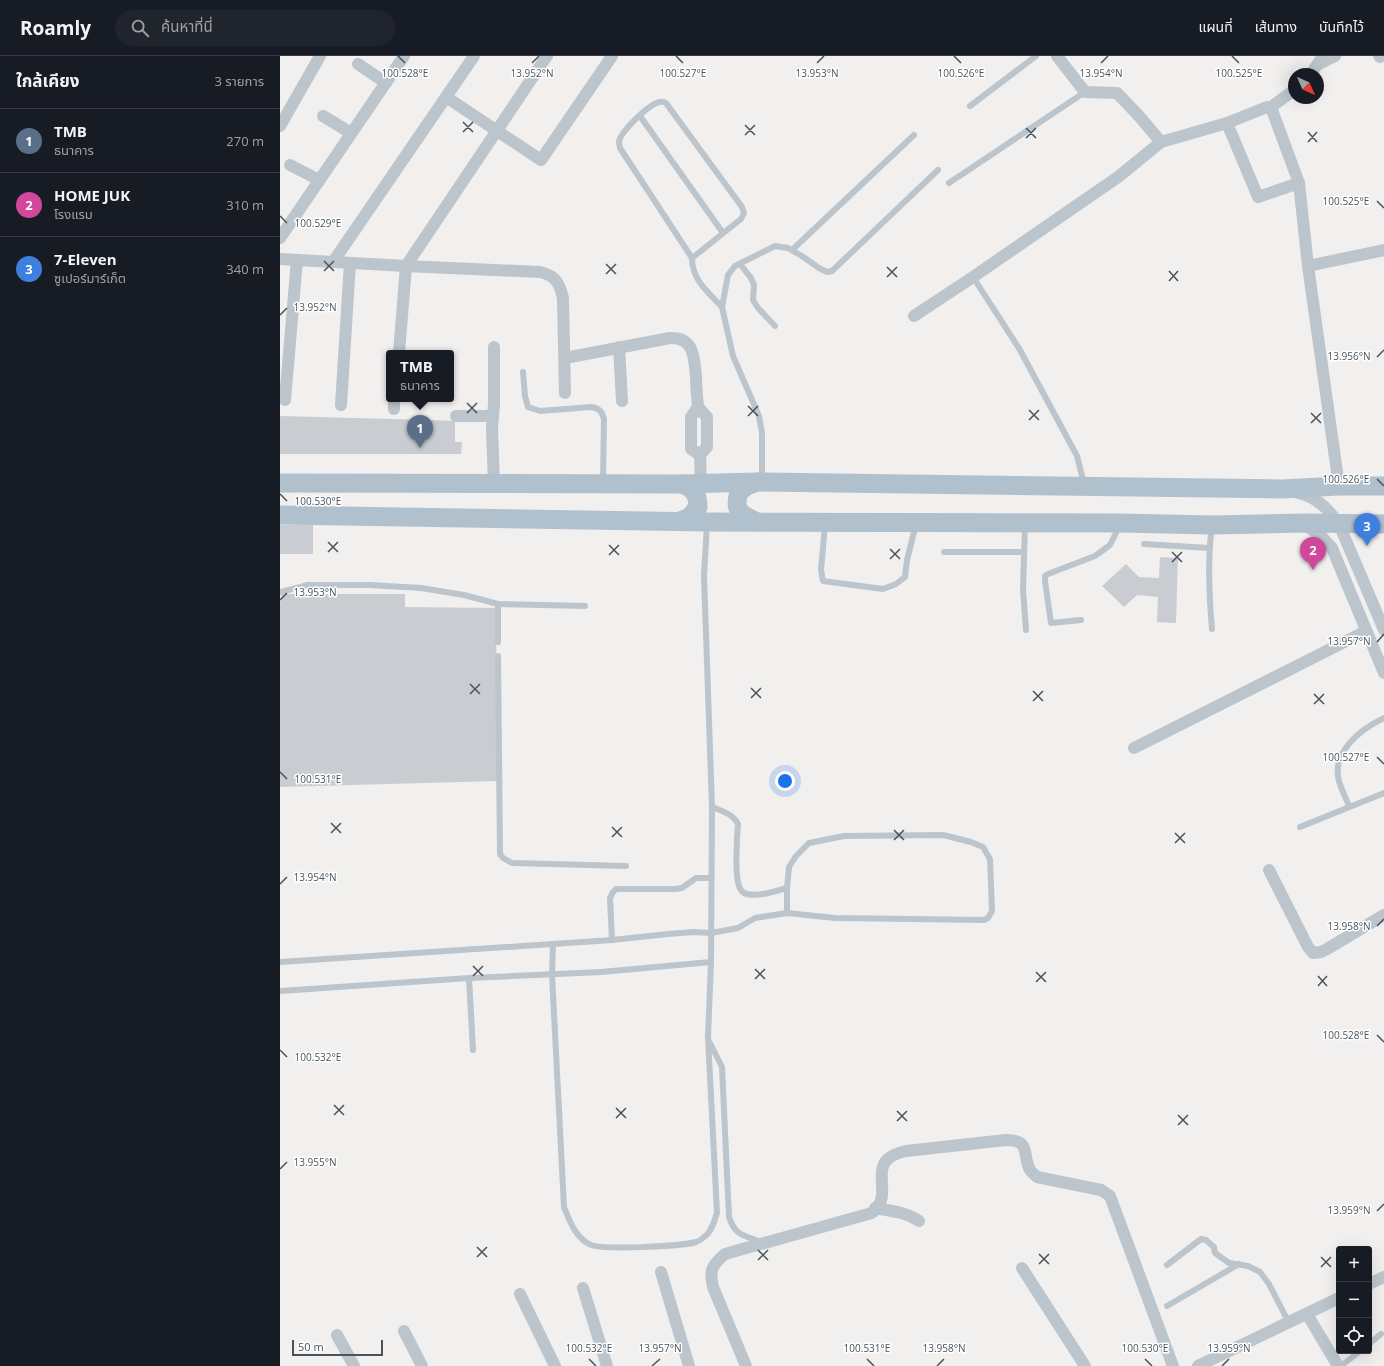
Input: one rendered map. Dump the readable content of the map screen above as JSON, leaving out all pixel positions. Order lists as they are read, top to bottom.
{
  "scale_bar": "50 m",
  "north": "bottom right",
  "page": {
    "header": "Roamly",
    "search": "ค้นหาที่นี่",
    "nav": ["แผนที่", "เส้นทาง", "บันทึกไว้"],
    "heading": ["ใกล้เคียง", "3 รายการ"],
    "list": [
      {
        "mark": "1",
        "name": "TMB",
        "note": "ธนาคาร",
        "value": "270 m"
      },
      {
        "mark": "2",
        "name": "HOME JUK",
        "note": "โรงแรม",
        "value": "310 m"
      },
      {
        "mark": "3",
        "name": "7-Eleven",
        "note": "ซูเปอร์มาร์เก็ต",
        "value": "340 m"
      }
    ],
    "popup": ["TMB", "ธนาคาร"],
    "pins": ["1", "3", "2"],
    "map_buttons": ["+", "−"],
    "scale": "50 m"
  },
  "coordinates": [
    "100.528°E",
    "13.952°N",
    "100.527°E",
    "13.953°N",
    "100.526°E",
    "13.954°N",
    "100.525°E",
    "100.529°E",
    "13.956°N",
    "100.530°E",
    "13.957°N",
    "100.531°E",
    "13.958°N",
    "100.532°E",
    "13.955°N",
    "13.959°N"
  ]
}
